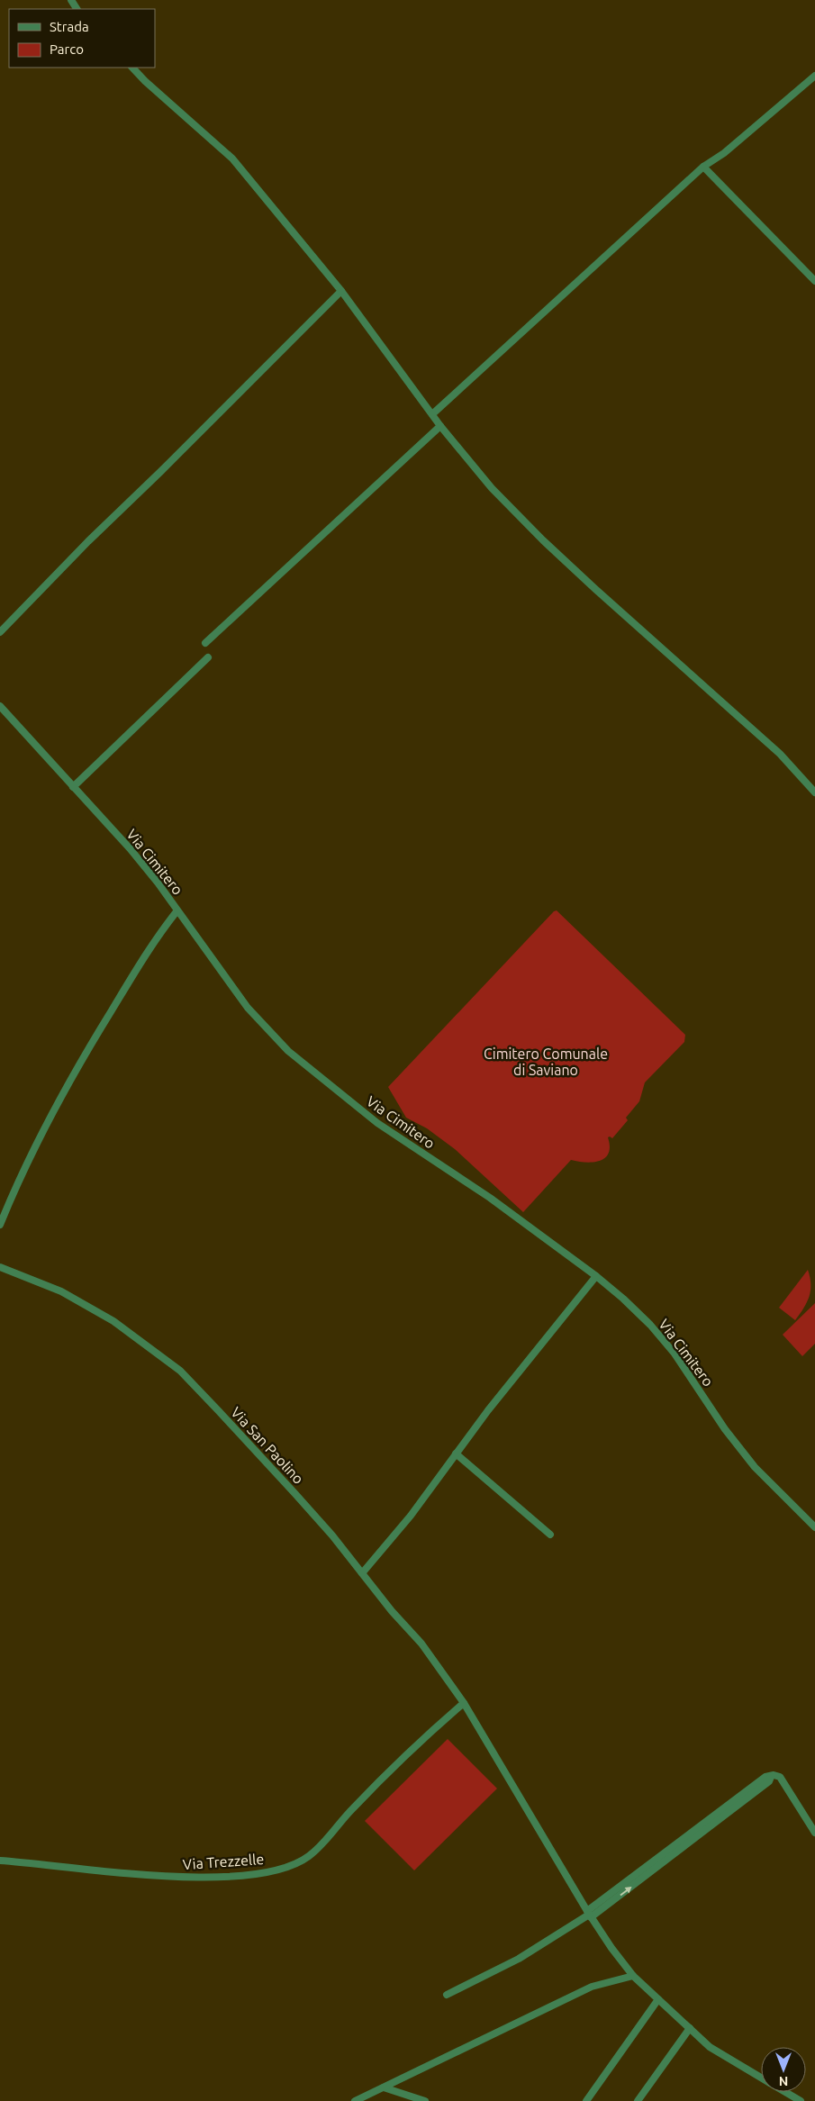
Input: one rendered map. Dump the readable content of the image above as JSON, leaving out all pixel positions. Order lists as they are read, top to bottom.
{
  "streets": {
    "street": ["Via Cimitero", "Via San Paolino", "Via Trezzelle"]
  },
  "crossings": [
    ["Via San Paolino", "Via Trezzelle"]
  ],
  "parks": ["Cimitero Comunale di Saviano"],
  "legend": ["Strada", "Parco"],
  "north": "bottom"
}
